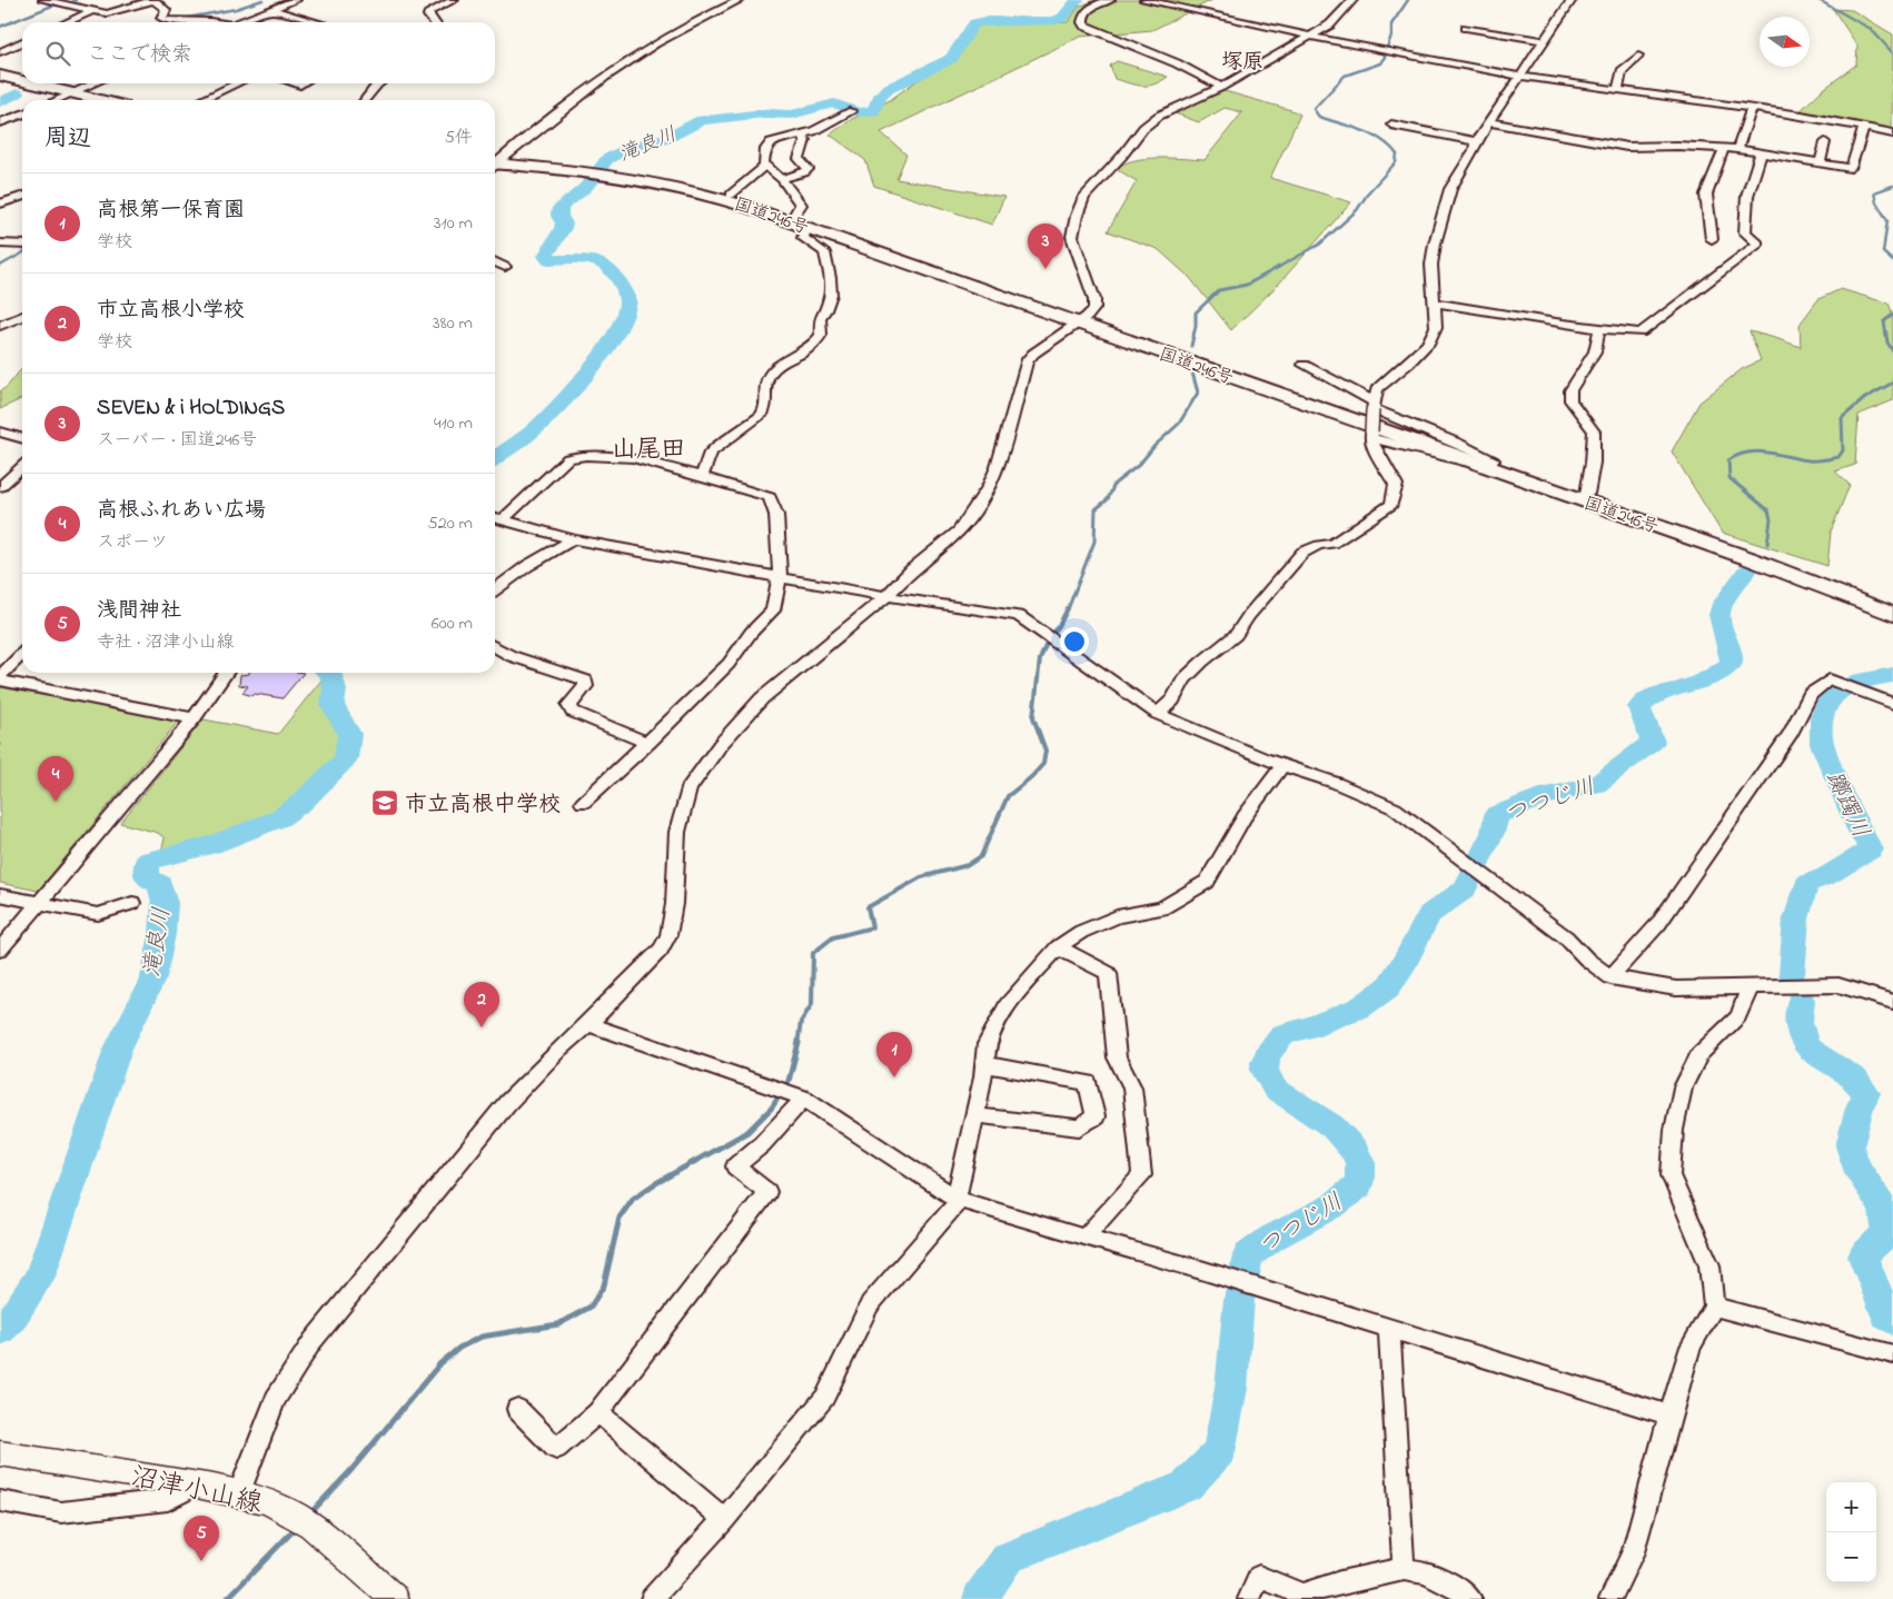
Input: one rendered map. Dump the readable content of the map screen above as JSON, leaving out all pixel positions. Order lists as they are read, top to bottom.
{
  "streets": {
    "highway": ["国道246号"],
    "main road": ["沼津小山線"]
  },
  "districts": ["塚原", "山尾田"],
  "water": ["滝良川", "つつじ川", "躑躅川"],
  "places": {
    "school or university": ["市立高根中学校"]
  },
  "north": "right",
  "page": {
    "search": "ここで検索",
    "heading": ["周辺", "5件"],
    "list": [
      {
        "mark": "1",
        "name": "高根第一保育園",
        "note": "学校",
        "value": "310 m"
      },
      {
        "mark": "2",
        "name": "市立高根小学校",
        "note": "学校",
        "value": "380 m"
      },
      {
        "mark": "3",
        "name": "SEVEN & i HOLDINGS",
        "note": "スーパー · 国道246号",
        "value": "410 m"
      },
      {
        "mark": "4",
        "name": "高根ふれあい広場",
        "note": "スポーツ",
        "value": "520 m"
      },
      {
        "mark": "5",
        "name": "浅間神社",
        "note": "寺社 · 沼津小山線",
        "value": "600 m"
      }
    ],
    "pins": [
      "3",
      "4",
      "2",
      "1",
      "5"
    ],
    "map_buttons": ["+", "−"]
  }
}
